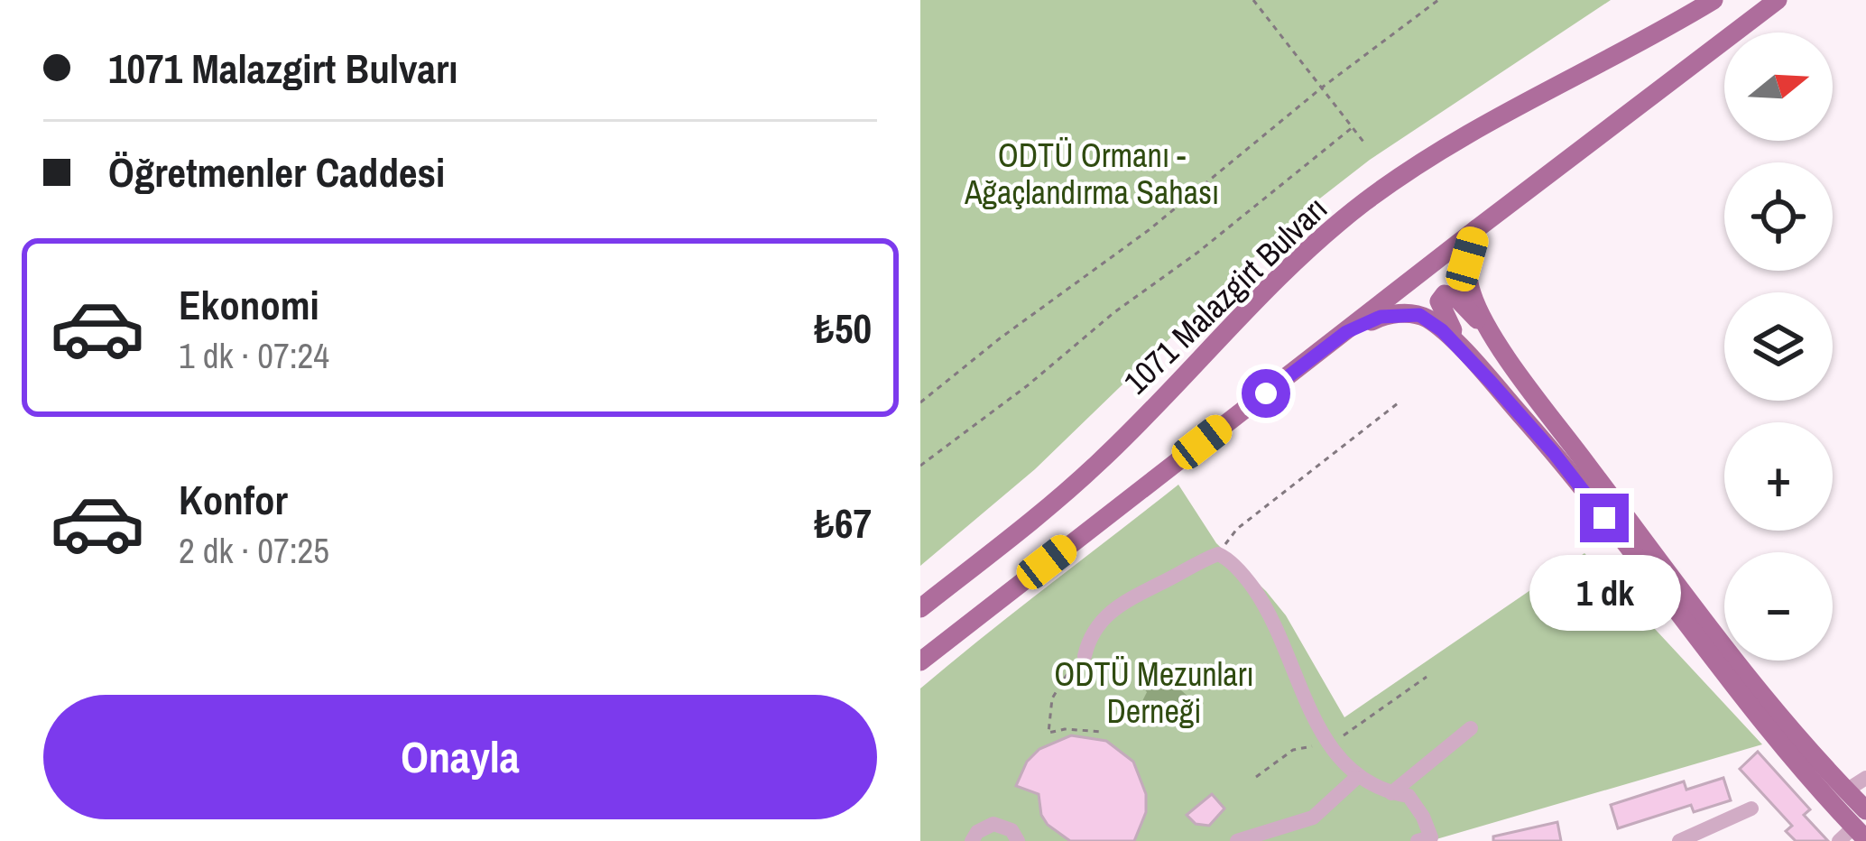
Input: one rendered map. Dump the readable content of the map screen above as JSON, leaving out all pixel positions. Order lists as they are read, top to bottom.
{
  "streets": {
    "main road": ["1071 Malazgirt Bulvarı"]
  },
  "parks": ["ODTÜ Ormanı - Ağaçlandırma Sahası", "ODTÜ Mezunları Derneği"],
  "north": "right",
  "page": {
    "banner": ["1071 Malazgirt Bulvarı", "Öğretmenler Caddesi"],
    "map_buttons": ["+", "−"],
    "list": [
      {
        "name": "Ekonomi",
        "note": "1 dk · 07:24",
        "value": "₺50"
      },
      {
        "name": "Konfor",
        "note": "2 dk · 07:25",
        "value": "₺67"
      }
    ],
    "bubble": "1 dk",
    "buttons": "Onayla"
  }
}
